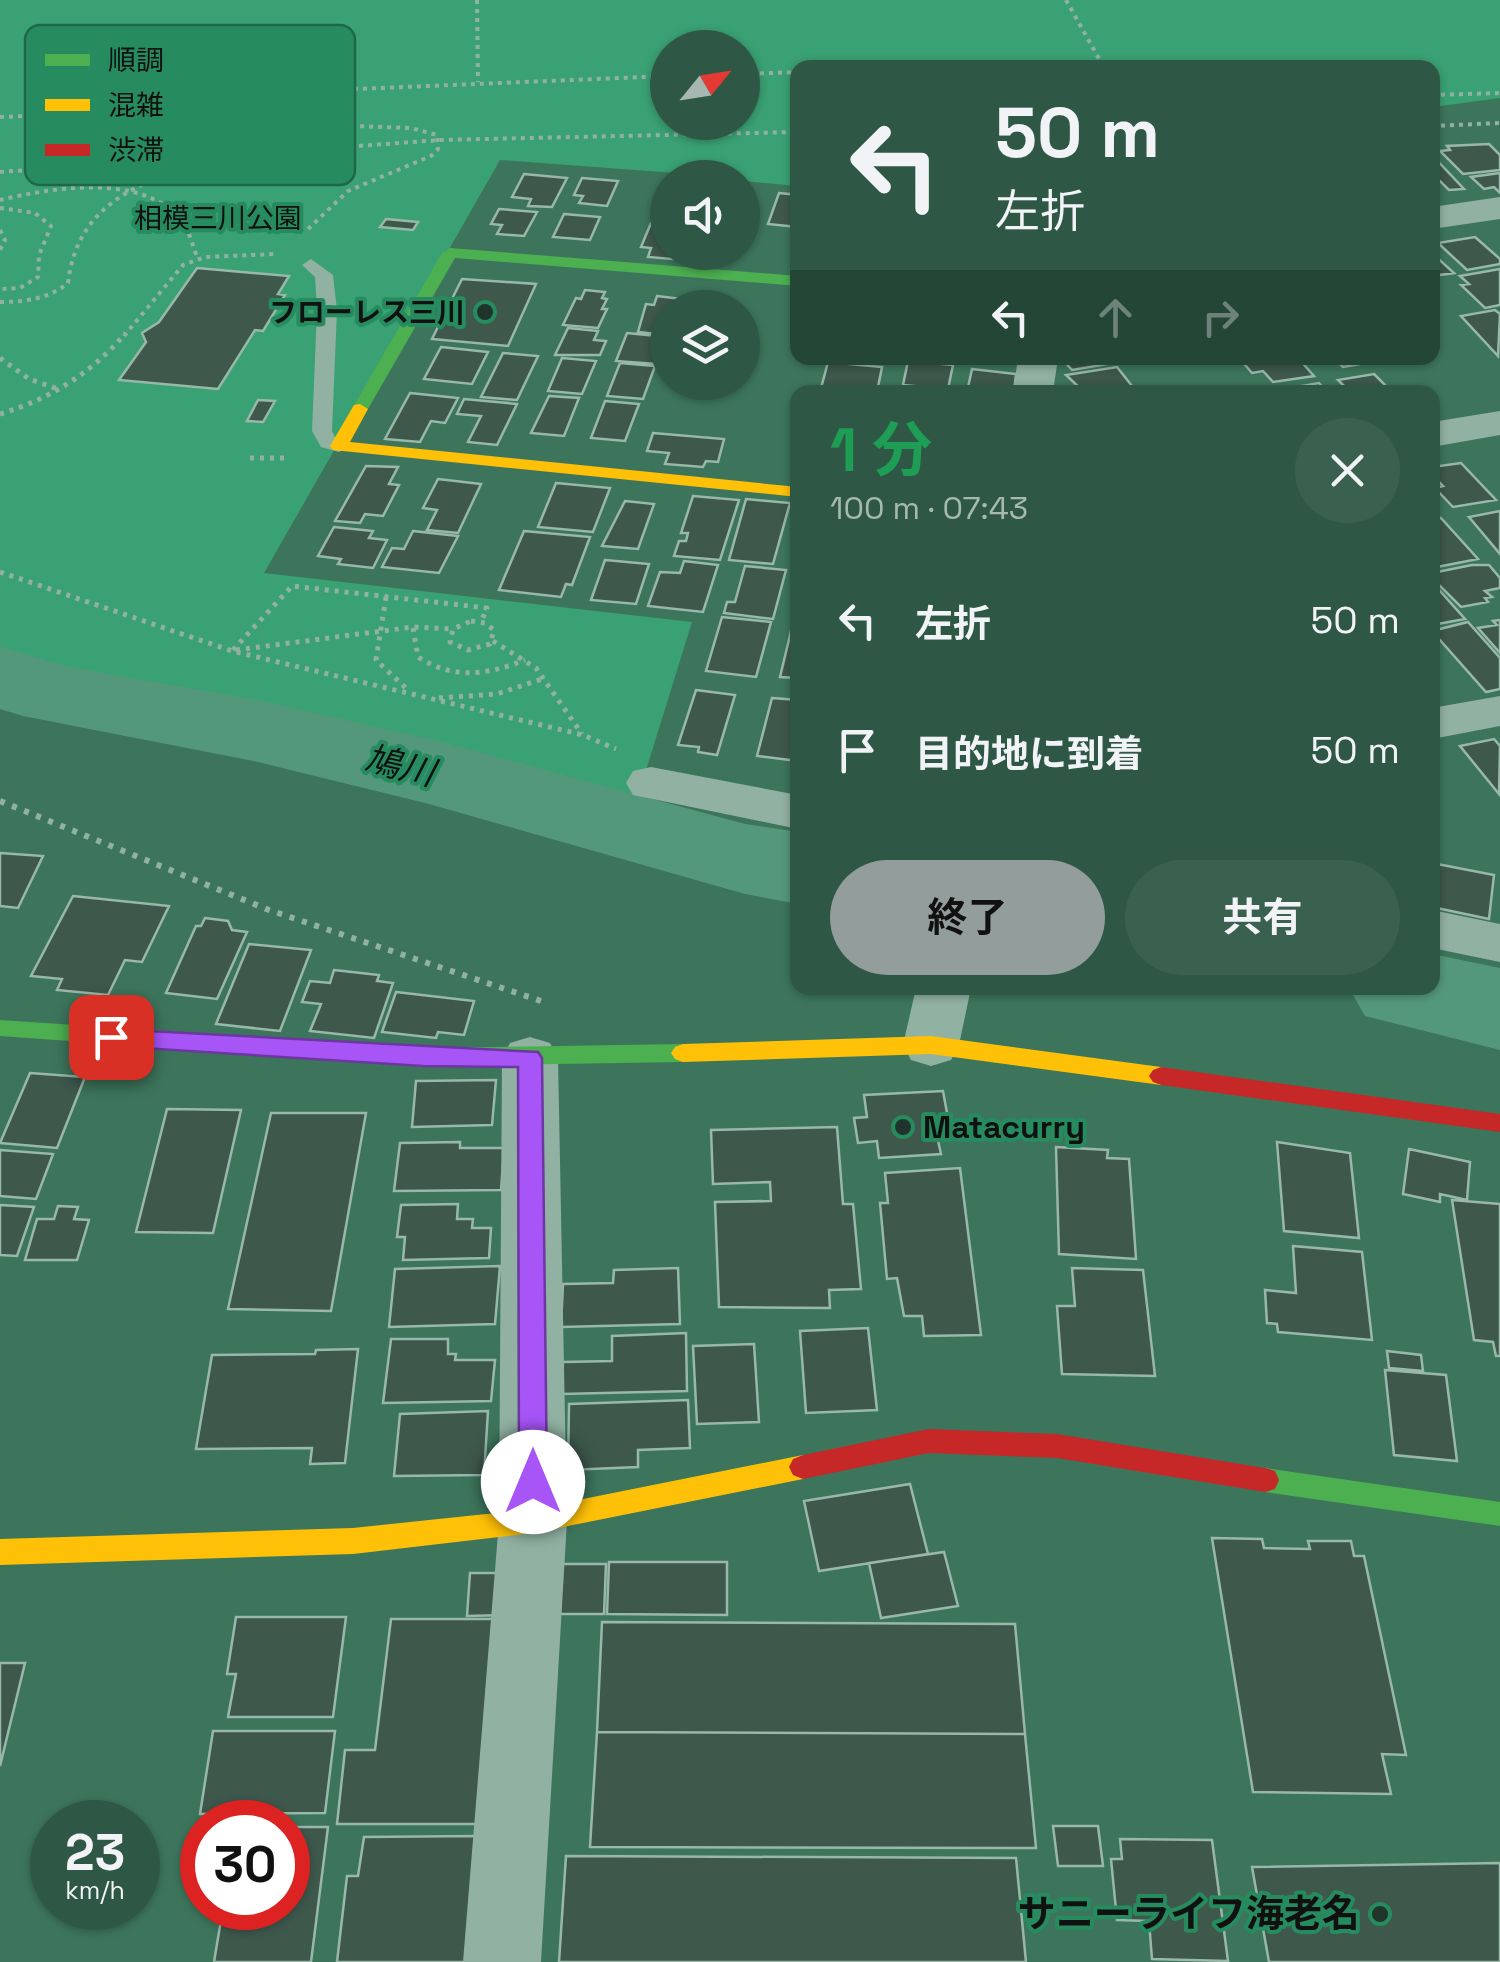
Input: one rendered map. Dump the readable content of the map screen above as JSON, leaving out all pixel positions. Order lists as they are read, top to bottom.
{
  "water": ["鳩川"],
  "parks": ["相模三川公園"],
  "places": ["フローレス三川", "Matacurry", "サニーライフ海老名"],
  "legend": ["順調", "混雑", "渋滞"],
  "north": "top right",
  "page": {
    "turn": ["50 m", "左折"],
    "heading": ["1 分", "100 m · 07:43"],
    "list": [
      {
        "name": "左折",
        "value": "50 m"
      },
      {
        "name": "目的地に到着",
        "value": "50 m"
      }
    ],
    "buttons": ["終了", "共有"],
    "speed": "23 km/h",
    "limit": "30"
  }
}
